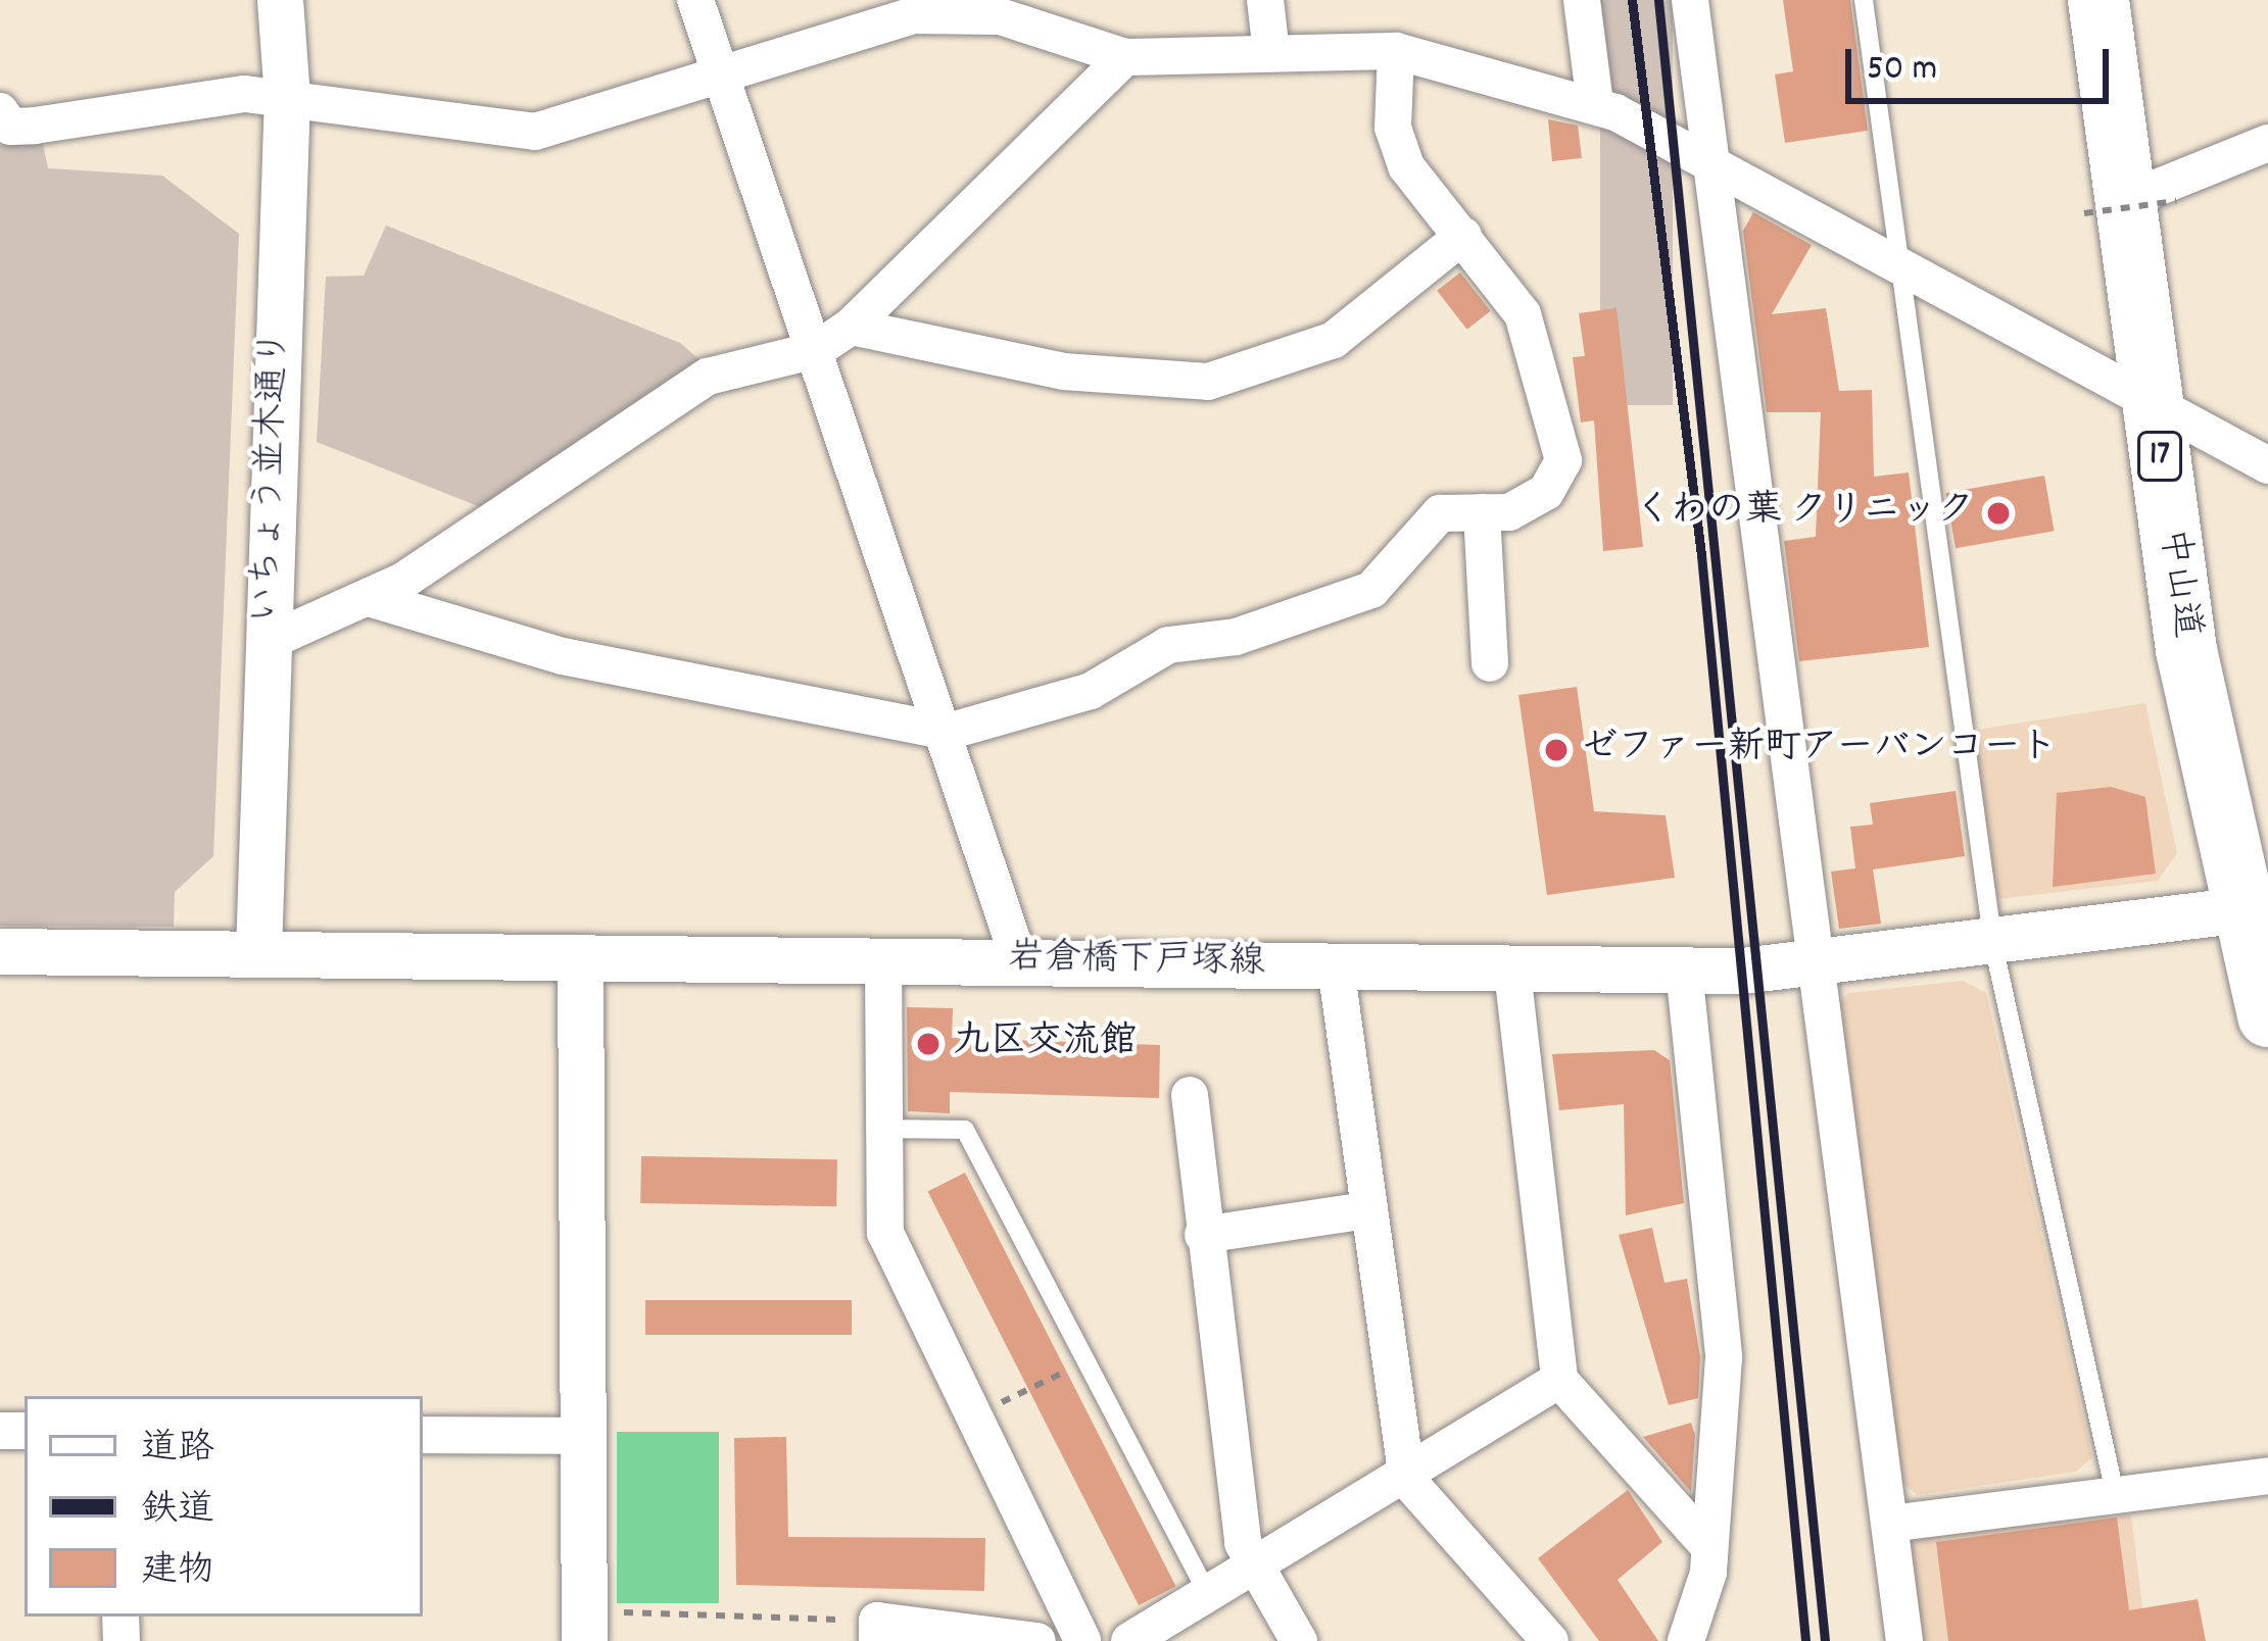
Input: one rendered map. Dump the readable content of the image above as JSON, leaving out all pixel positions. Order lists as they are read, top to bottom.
{
  "streets": {
    "highway": ["17", "中山道"],
    "street": ["いちょう並木通り", "岩倉橋下戸塚線"]
  },
  "crossings": [
    ["いちょう並木通り", "岩倉橋下戸塚線"],
    ["中山道", "岩倉橋下戸塚線"]
  ],
  "places": ["くわの葉 クリニック", "ゼファー新町アーバンコート", "九区交流館"],
  "legend": ["道路", "鉄道", "建物"],
  "scale_bar": "50 m"
}
